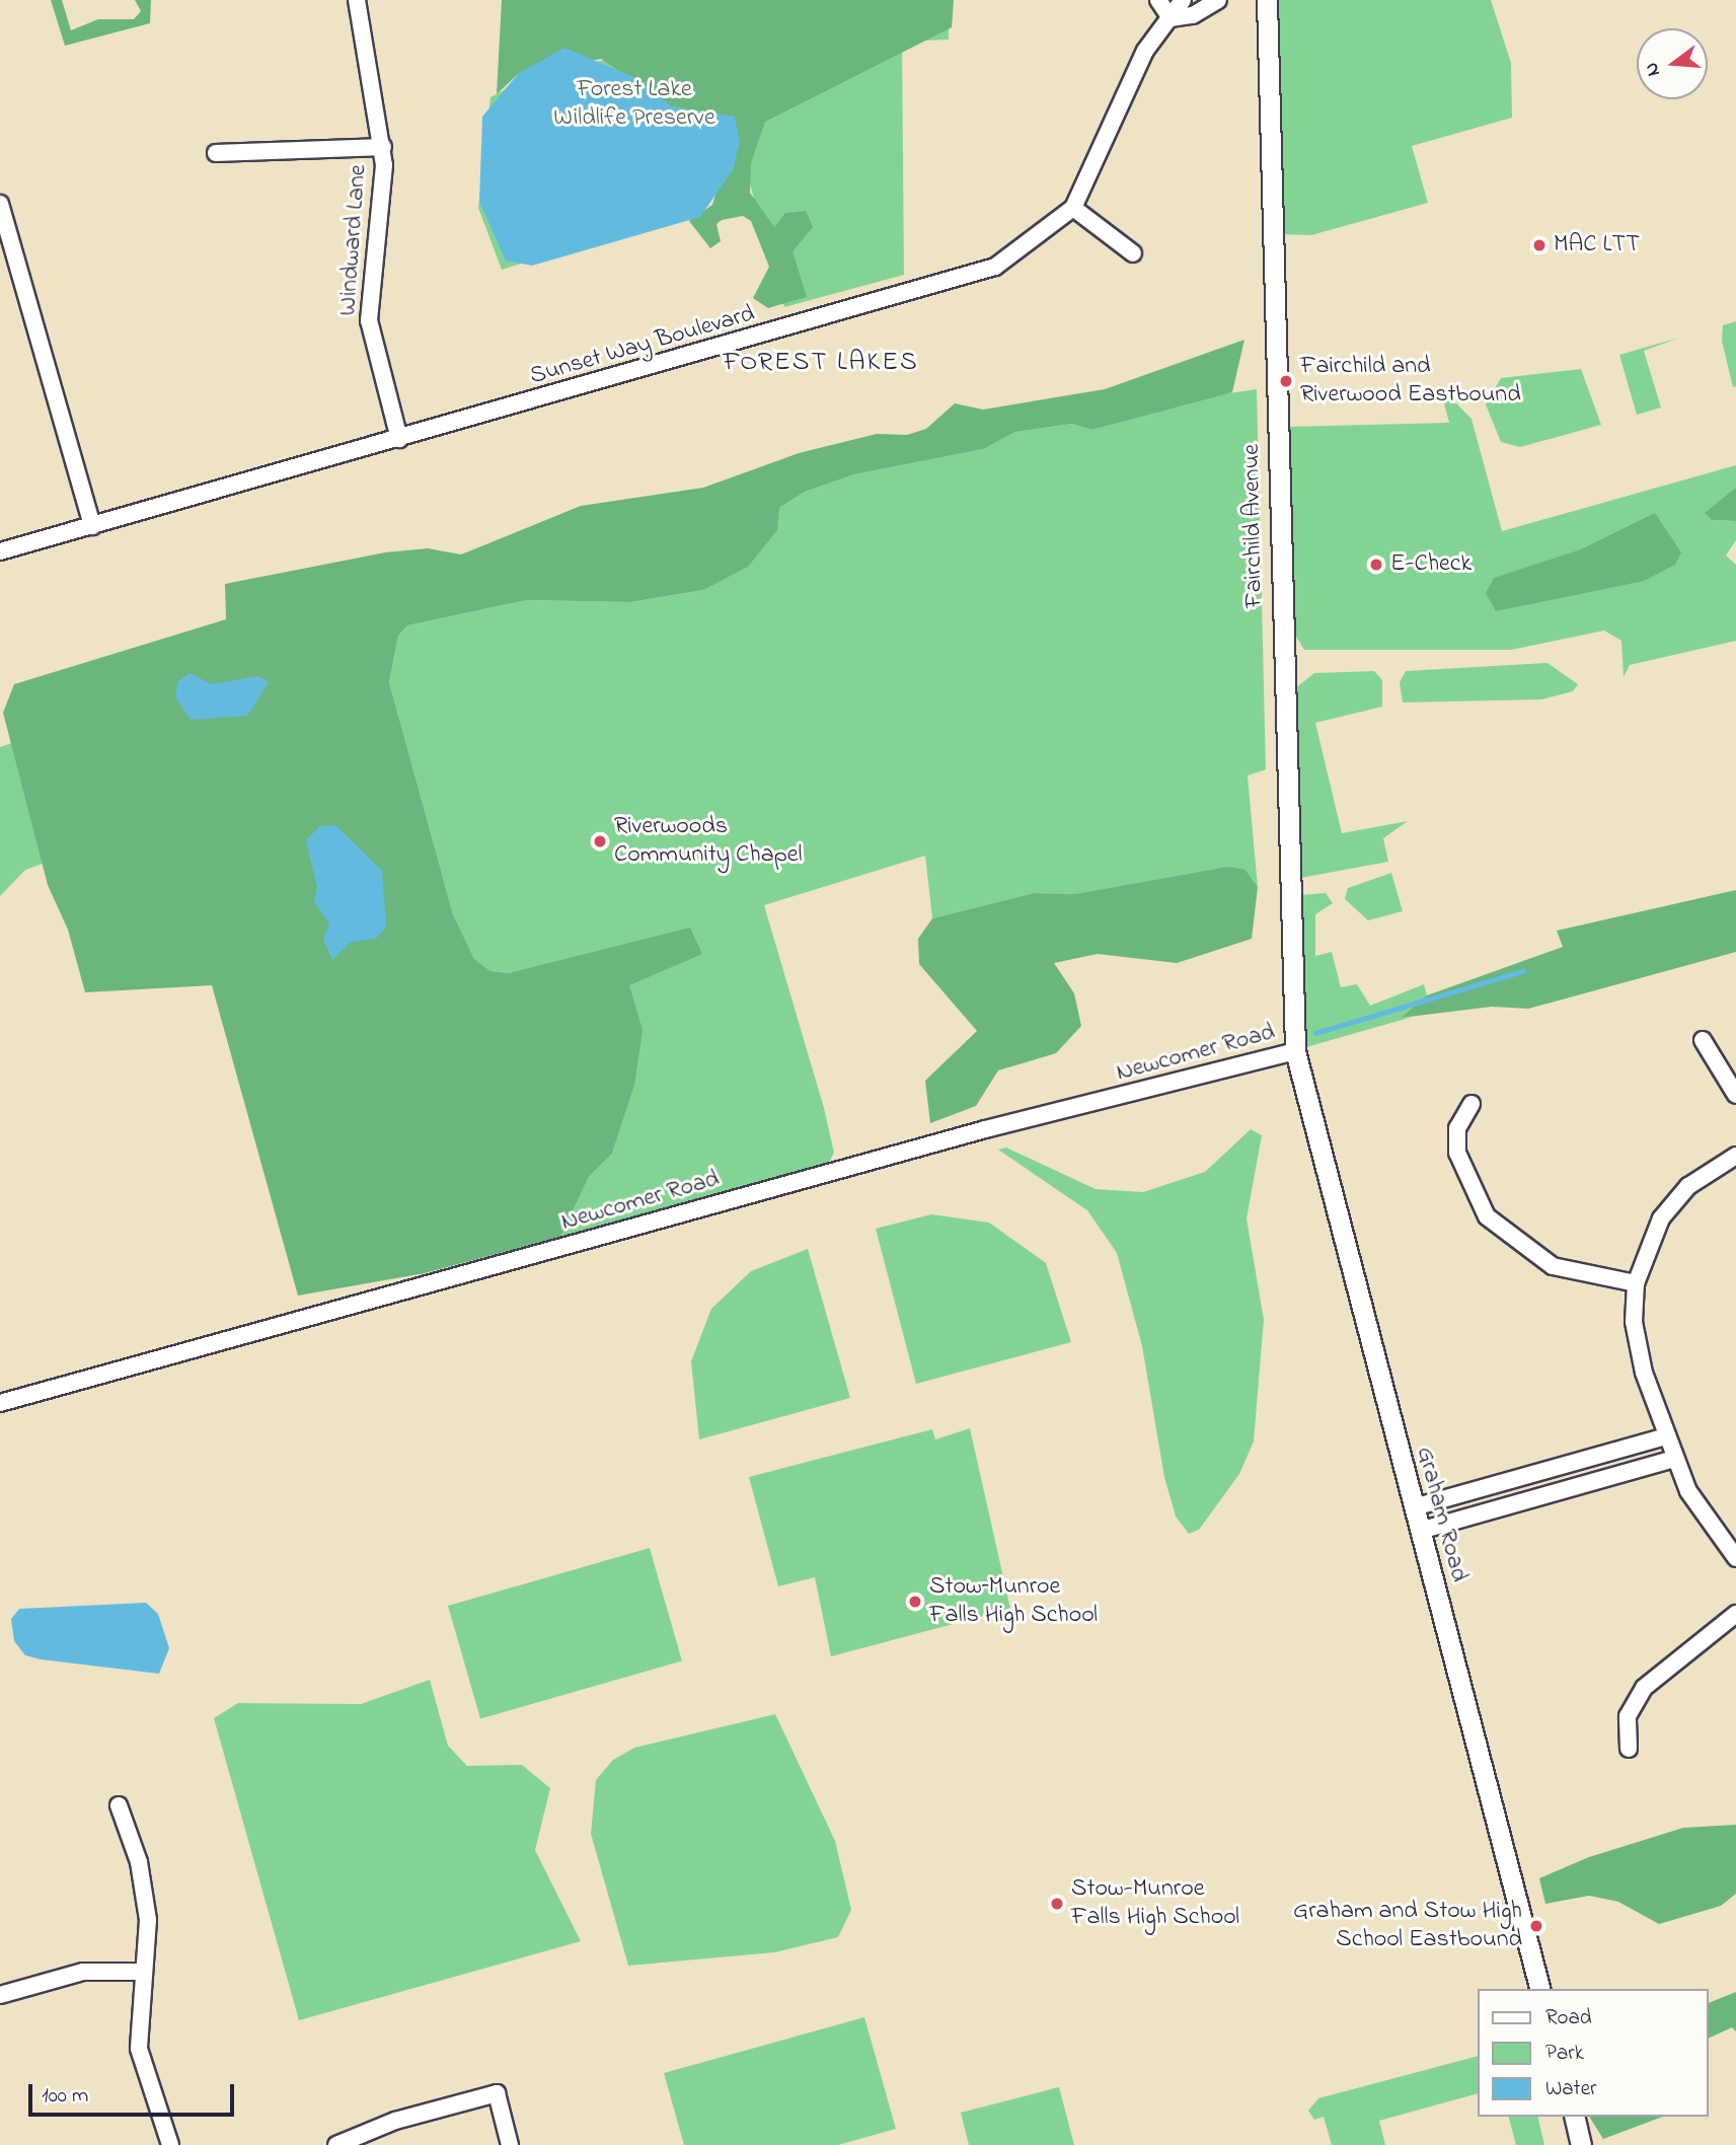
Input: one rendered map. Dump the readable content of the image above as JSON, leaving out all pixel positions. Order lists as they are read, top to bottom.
{
  "streets": {
    "main road": ["Fairchild Avenue", "Graham Road"],
    "street": ["Windward Lane", "Sunset Way Boulevard", "Newcomer Road"]
  },
  "crossings": [
    ["Windward Lane", "Sunset Way Boulevard"],
    ["Fairchild Avenue", "Newcomer Road"],
    ["Fairchild Avenue", "Graham Road"],
    ["Newcomer Road", "Graham Road"]
  ],
  "districts": ["FOREST LAKES"],
  "parks": ["Forest Lake Wildlife Preserve"],
  "places": [
    "MAC LTT",
    "Fairchild and Riverwood Eastbound",
    "E-Check",
    "Riverwoods Community Chapel",
    "Stow–Munroe Falls High School",
    "Stow-Munroe Falls High School",
    "Graham and Stow High School Eastbound"
  ],
  "legend": ["Road", "Park", "Water"],
  "scale_bar": "100 m",
  "north": "left"
}
